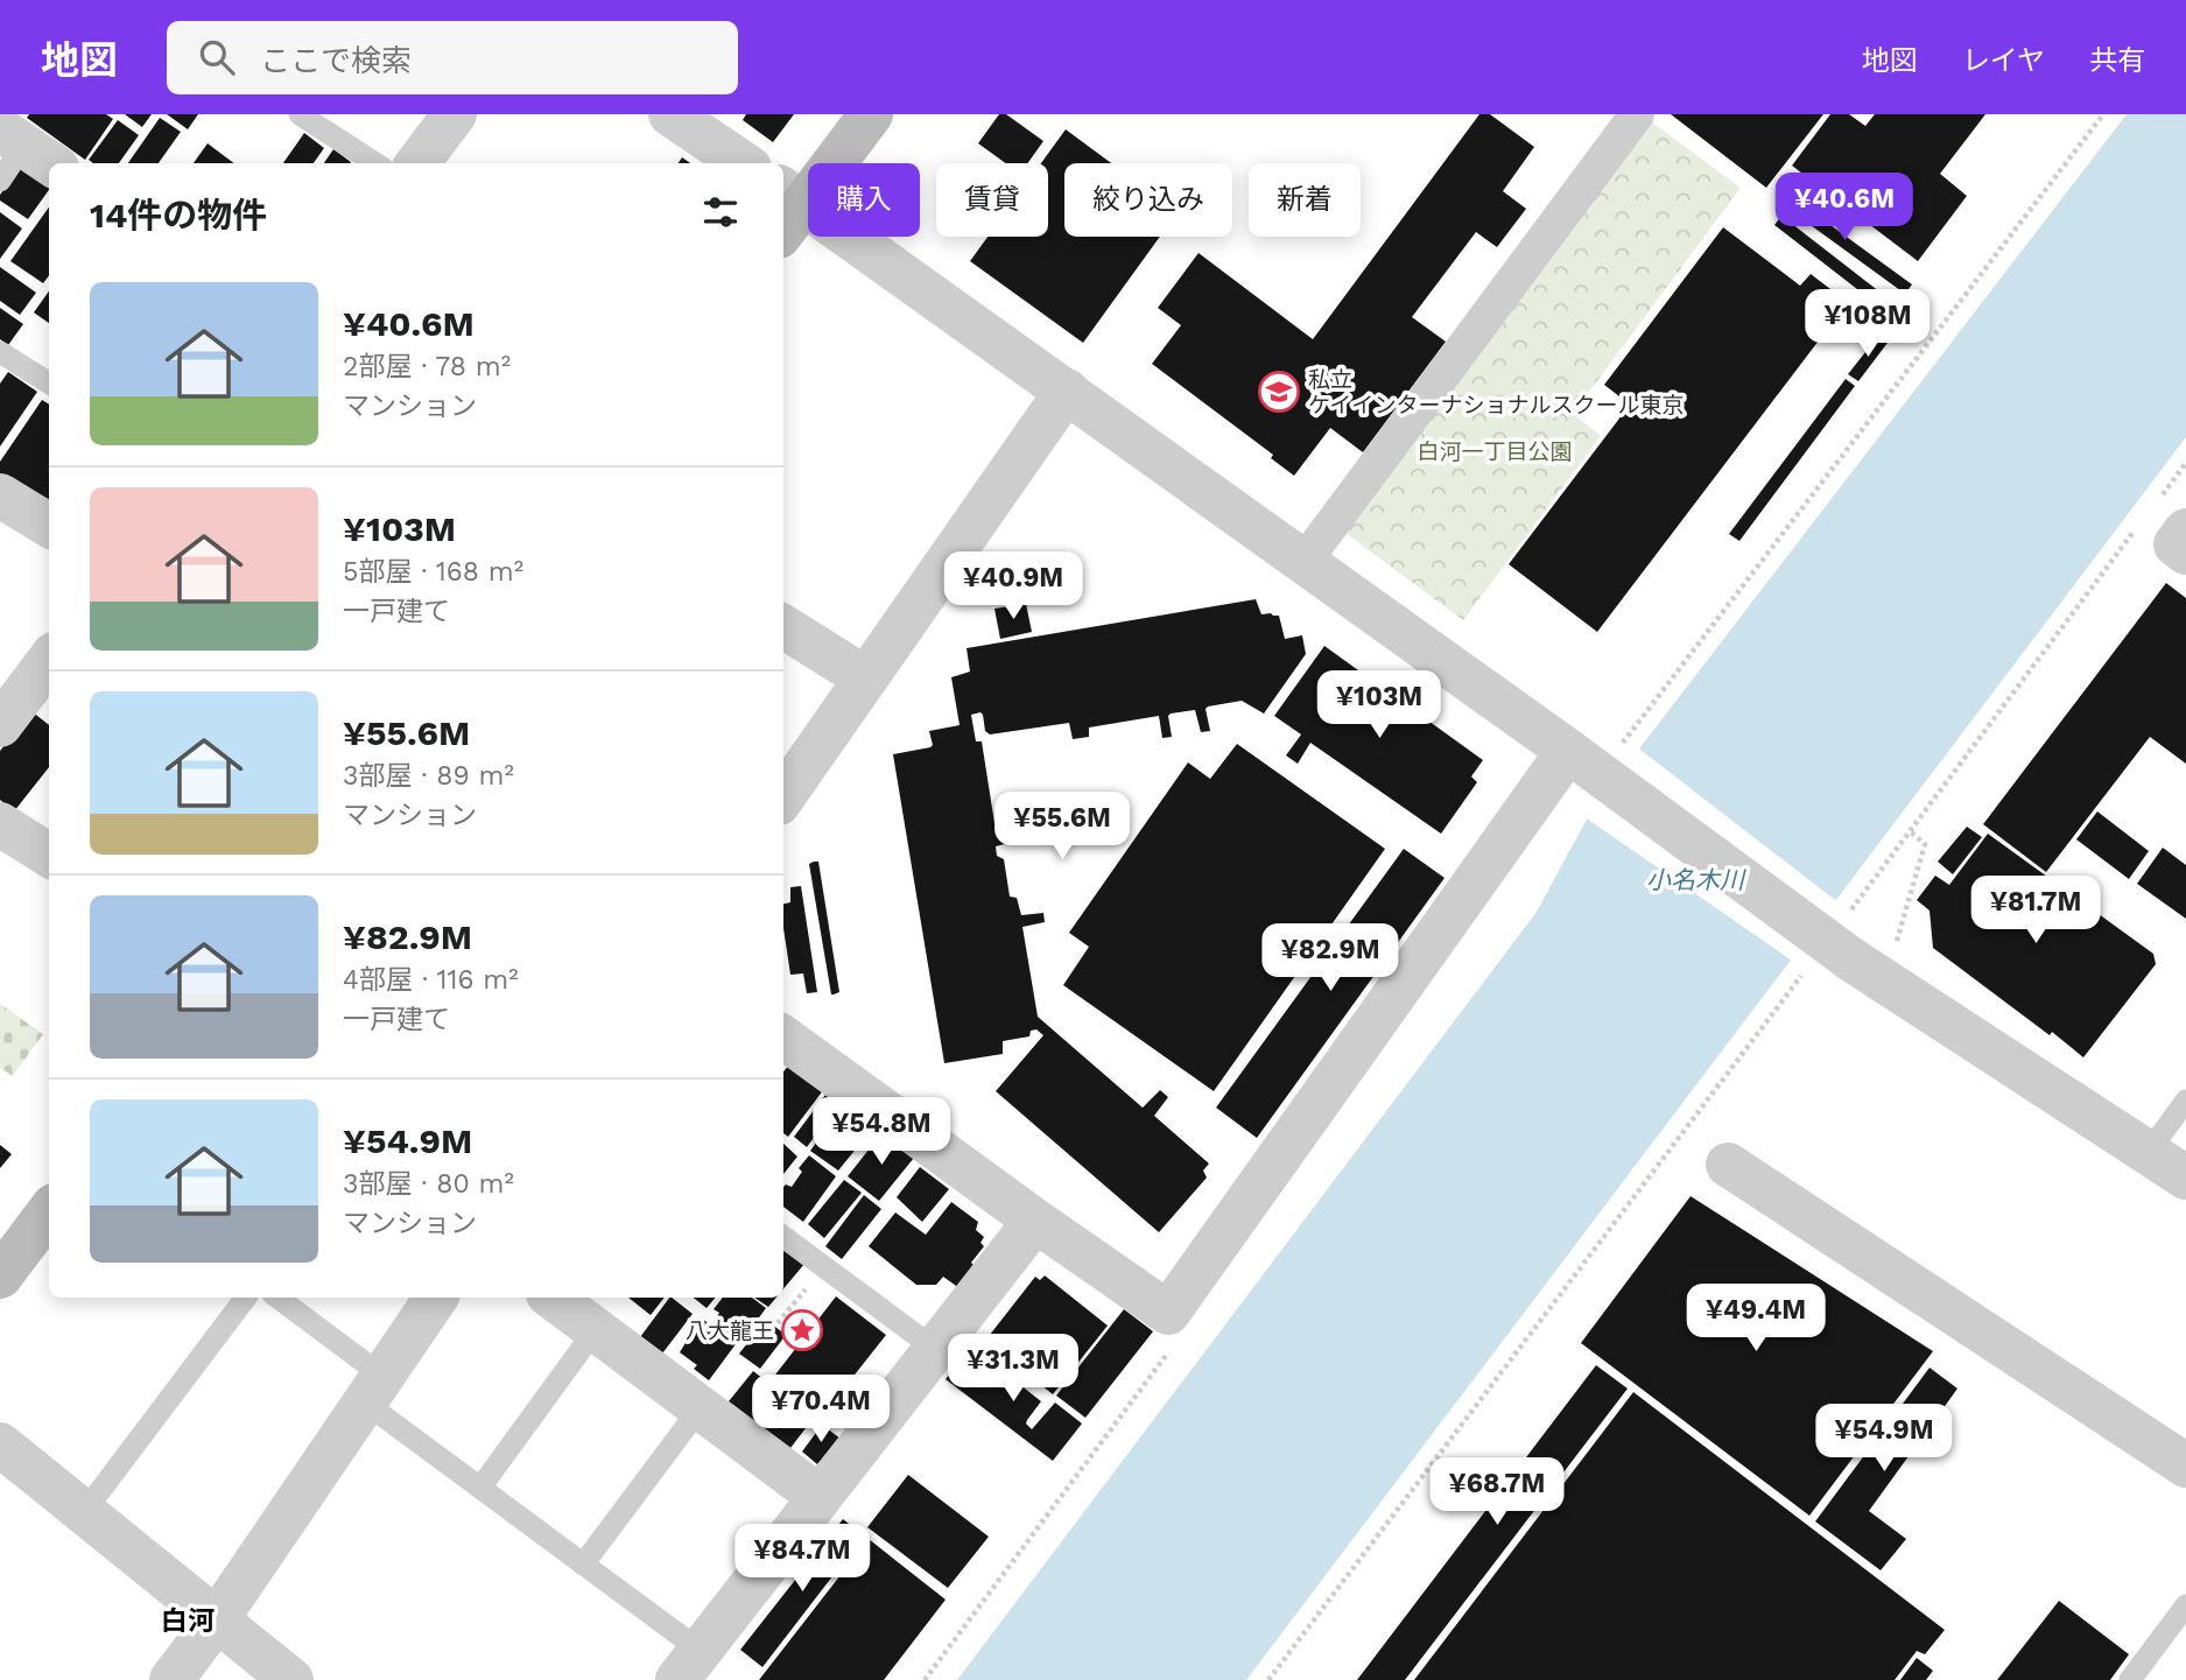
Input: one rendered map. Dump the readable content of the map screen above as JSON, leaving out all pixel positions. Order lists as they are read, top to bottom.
{
  "districts": ["白河"],
  "water": ["小名木川"],
  "parks": ["白河一丁目公園"],
  "places": {
    "school or university": ["私立 ケイインターナショナルスクール東京"],
    "place": ["八大龍王"]
  },
  "page": {
    "header": "地図",
    "search": "ここで検索",
    "nav": ["地図", "レイヤ", "共有"],
    "chip": [
      "購入",
      "賃貸",
      "絞り込み",
      "新着"
    ],
    "heading": "14件の物件",
    "price": [
      "¥40.6M",
      "¥108M",
      "¥40.9M",
      "¥103M",
      "¥55.6M",
      "¥81.7M",
      "¥82.9M",
      "¥54.8M",
      "¥49.4M",
      "¥31.3M",
      "¥70.4M",
      "¥54.9M",
      "¥68.7M",
      "¥84.7M"
    ],
    "list": [
      {
        "name": "¥40.6M",
        "note": "2部屋 · 78 m² · マンション"
      },
      {
        "name": "¥103M",
        "note": "5部屋 · 168 m² · 一戸建て"
      },
      {
        "name": "¥55.6M",
        "note": "3部屋 · 89 m² · マンション"
      },
      {
        "name": "¥82.9M",
        "note": "4部屋 · 116 m² · 一戸建て"
      },
      {
        "name": "¥54.9M",
        "note": "3部屋 · 80 m² · マンション"
      }
    ]
  }
}
